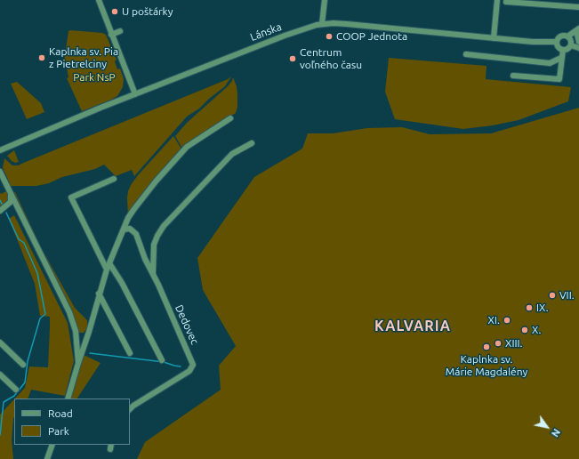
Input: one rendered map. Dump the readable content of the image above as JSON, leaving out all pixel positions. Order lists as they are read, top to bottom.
{
  "streets": {
    "street": ["Lánska", "Dedovec"]
  },
  "districts": ["KALVARIA"],
  "parks": ["Park NsP"],
  "places": [
    "U poštárky",
    "COOP Jednota",
    "Kaplnka sv. Pia z Pietrelciny",
    "Centrum voľného času",
    "VII.",
    "IX.",
    "XI.",
    "X.",
    "XIII.",
    "Kaplnka sv. Márie Magdalény"
  ],
  "legend": ["Road", "Park"],
  "north": "bottom right"
}
